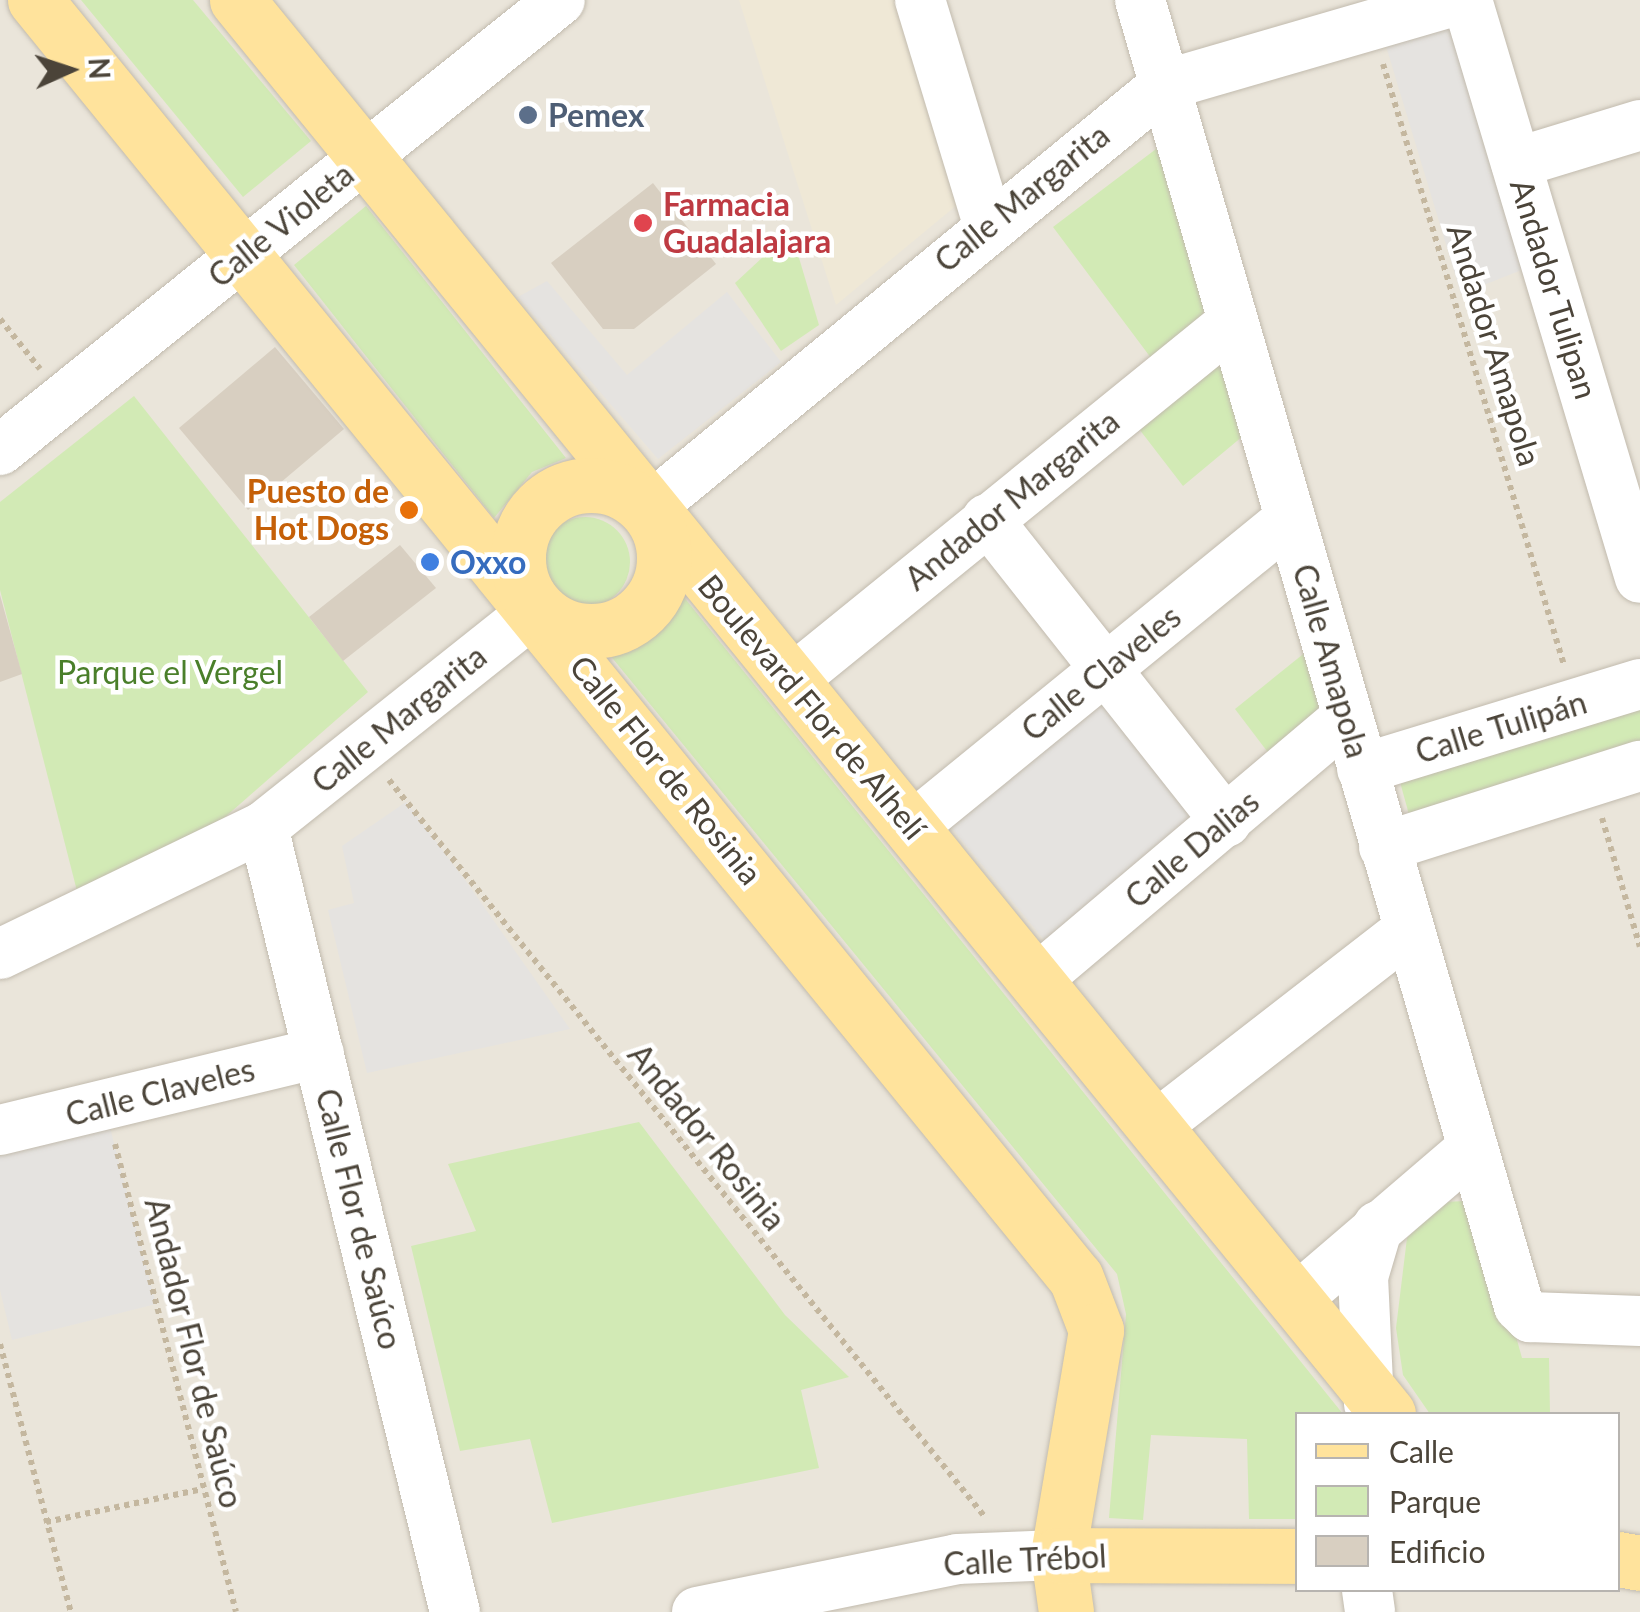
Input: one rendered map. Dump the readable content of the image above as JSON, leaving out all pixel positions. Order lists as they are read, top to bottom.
{
  "streets": {
    "main road": ["Boulevard Flor de Alhelí", "Calle Flor de Rosinia", "Calle Trébol"],
    "street": [
      "Calle Margarita",
      "Calle Violeta",
      "Andador Tulipan",
      "Andador Margarita",
      "Calle Amapola",
      "Calle Claveles",
      "Calle Tulipán",
      "Calle Dalias",
      "Calle Flor de Saúco"
    ],
    "path": ["Andador Amapola", "Andador Rosinia", "Andador Flor de Saúco"]
  },
  "crossings": [
    ["Calle Margarita", "Andador Amapola"],
    ["Calle Margarita", "Calle Amapola"],
    ["Calle Margarita", "Boulevard Flor de Alhelí"],
    ["Calle Margarita", "Calle Flor de Rosinia"],
    ["Calle Margarita", "Andador Rosinia"],
    ["Calle Margarita", "Calle Flor de Saúco"],
    ["Calle Violeta", "Boulevard Flor de Alhelí"],
    ["Calle Violeta", "Calle Flor de Rosinia"],
    ["Andador Amapola", "Calle Tulipán"],
    ["Andador Margarita", "Calle Amapola"],
    ["Andador Margarita", "Boulevard Flor de Alhelí"],
    ["Calle Amapola", "Calle Claveles"],
    ["Calle Amapola", "Calle Tulipán"],
    ["Calle Amapola", "Calle Dalias"],
    ["Calle Claveles", "Boulevard Flor de Alhelí"],
    ["Calle Claveles", "Calle Flor de Saúco"],
    ["Calle Claveles", "Andador Flor de Saúco"],
    ["Boulevard Flor de Alhelí", "Calle Flor de Rosinia"],
    ["Boulevard Flor de Alhelí", "Calle Dalias"],
    ["Calle Flor de Rosinia", "Andador Rosinia"],
    ["Calle Flor de Rosinia", "Calle Trébol"],
    ["Andador Rosinia", "Calle Trébol"]
  ],
  "parks": ["Parque el Vergel"],
  "places": [
    "Pemex",
    "Farmacia Guadalajara",
    "Puesto de Hot Dogs",
    "Oxxo"
  ],
  "legend": ["Calle", "Parque", "Edificio"],
  "north": "right"
}
